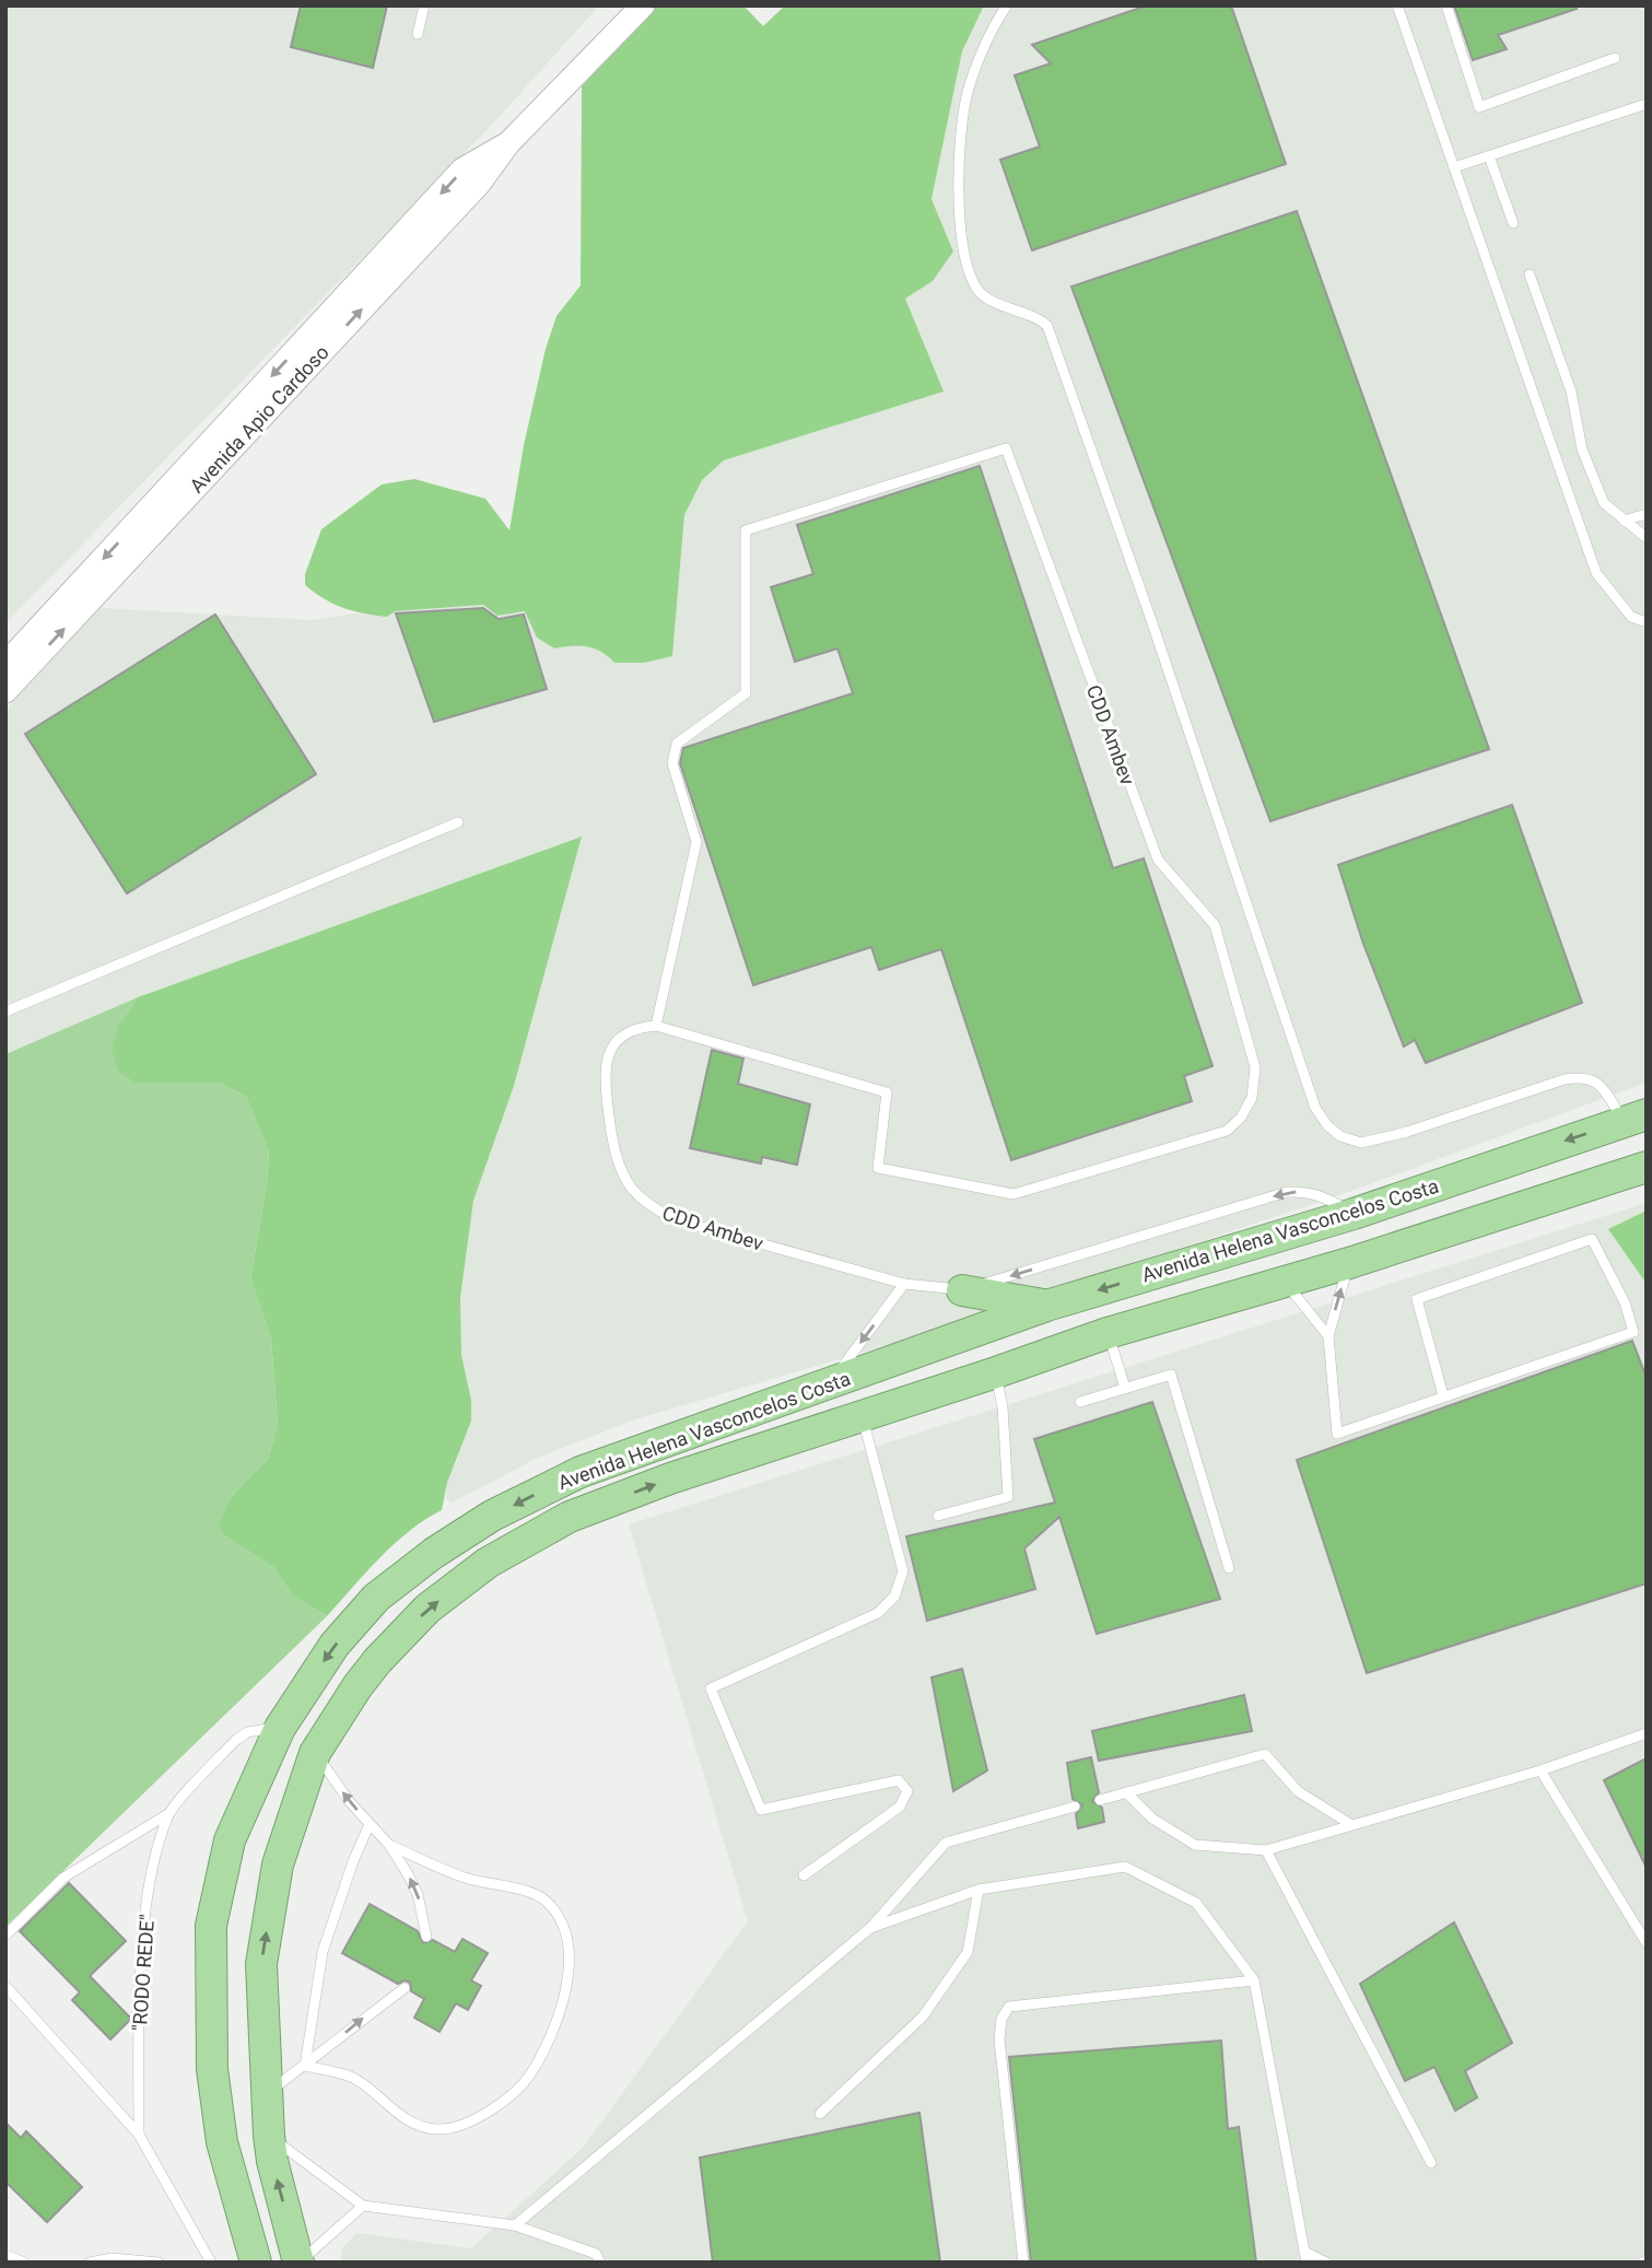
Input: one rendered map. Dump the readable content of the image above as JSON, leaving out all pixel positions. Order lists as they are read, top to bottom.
{
  "streets": {
    "highway": ["Avenida Helena Vasconcelos Costa"],
    "street": ["Avenida Apio Cardoso"],
    "lane": ["CDD Ambev", "\"RODO REDE\""]
  },
  "crossings": [
    ["Avenida Helena Vasconcelos Costa", "\"RODO REDE\""]
  ]
}
